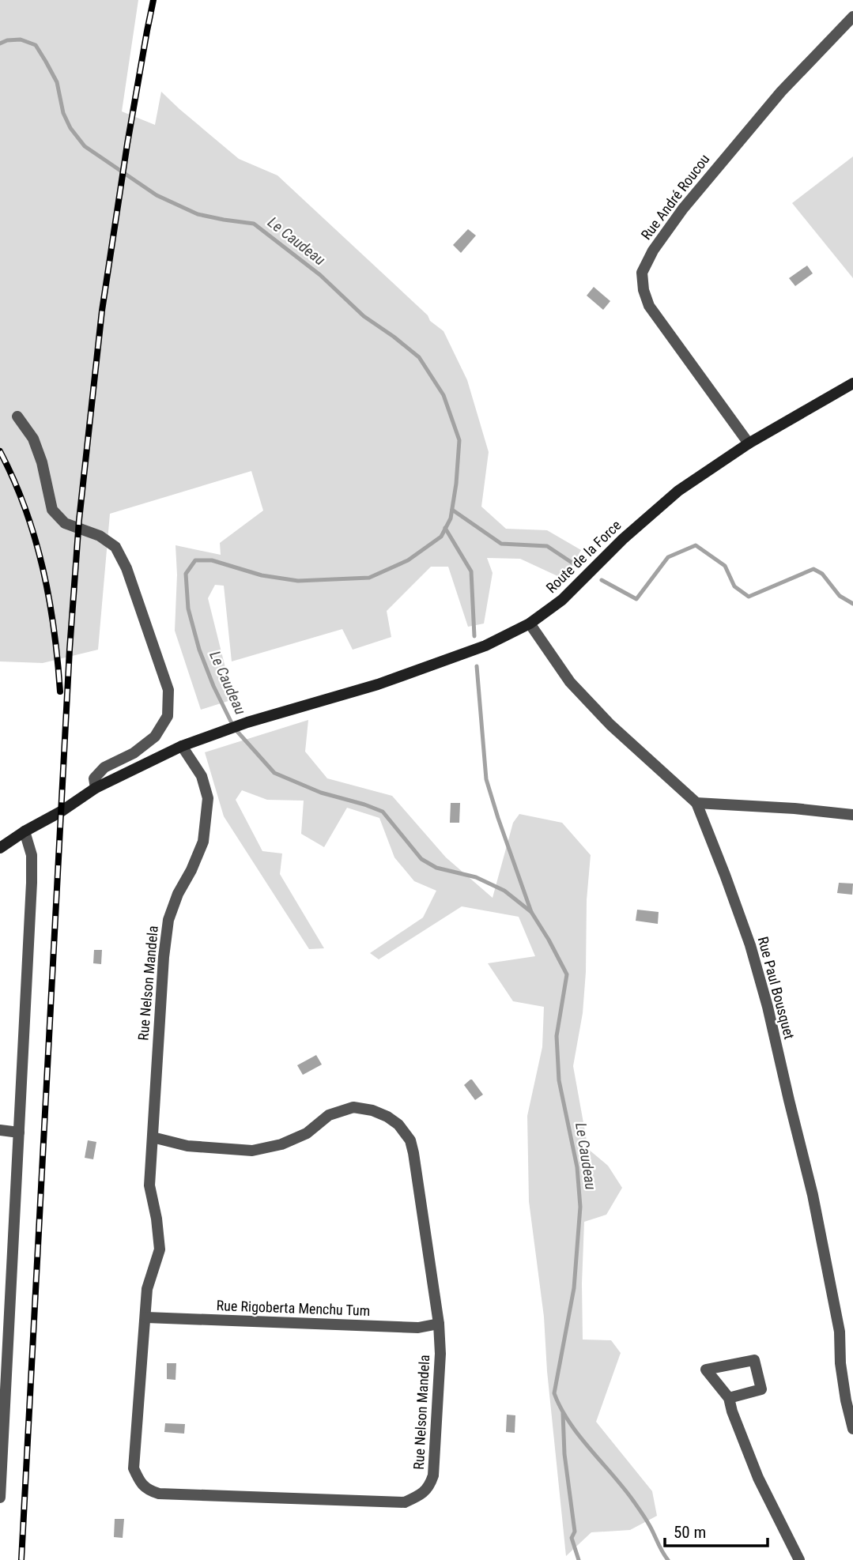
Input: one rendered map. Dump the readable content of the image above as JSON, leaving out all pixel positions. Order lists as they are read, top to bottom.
{
  "streets": {
    "street": [
      "Rue André Roucou",
      "Route de la Force",
      "Rue Nelson Mandela",
      "Rue Paul Bousquet",
      "Rue Rigoberta Menchu Tum"
    ]
  },
  "crossings": [
    ["Rue André Roucou", "Route de la Force"],
    ["Route de la Force", "Rue Nelson Mandela"],
    ["Route de la Force", "Rue Paul Bousquet"],
    ["Rue Nelson Mandela", "Rue Rigoberta Menchu Tum"]
  ],
  "water": ["Le Caudeau"],
  "scale_bar": "50 m"
}
